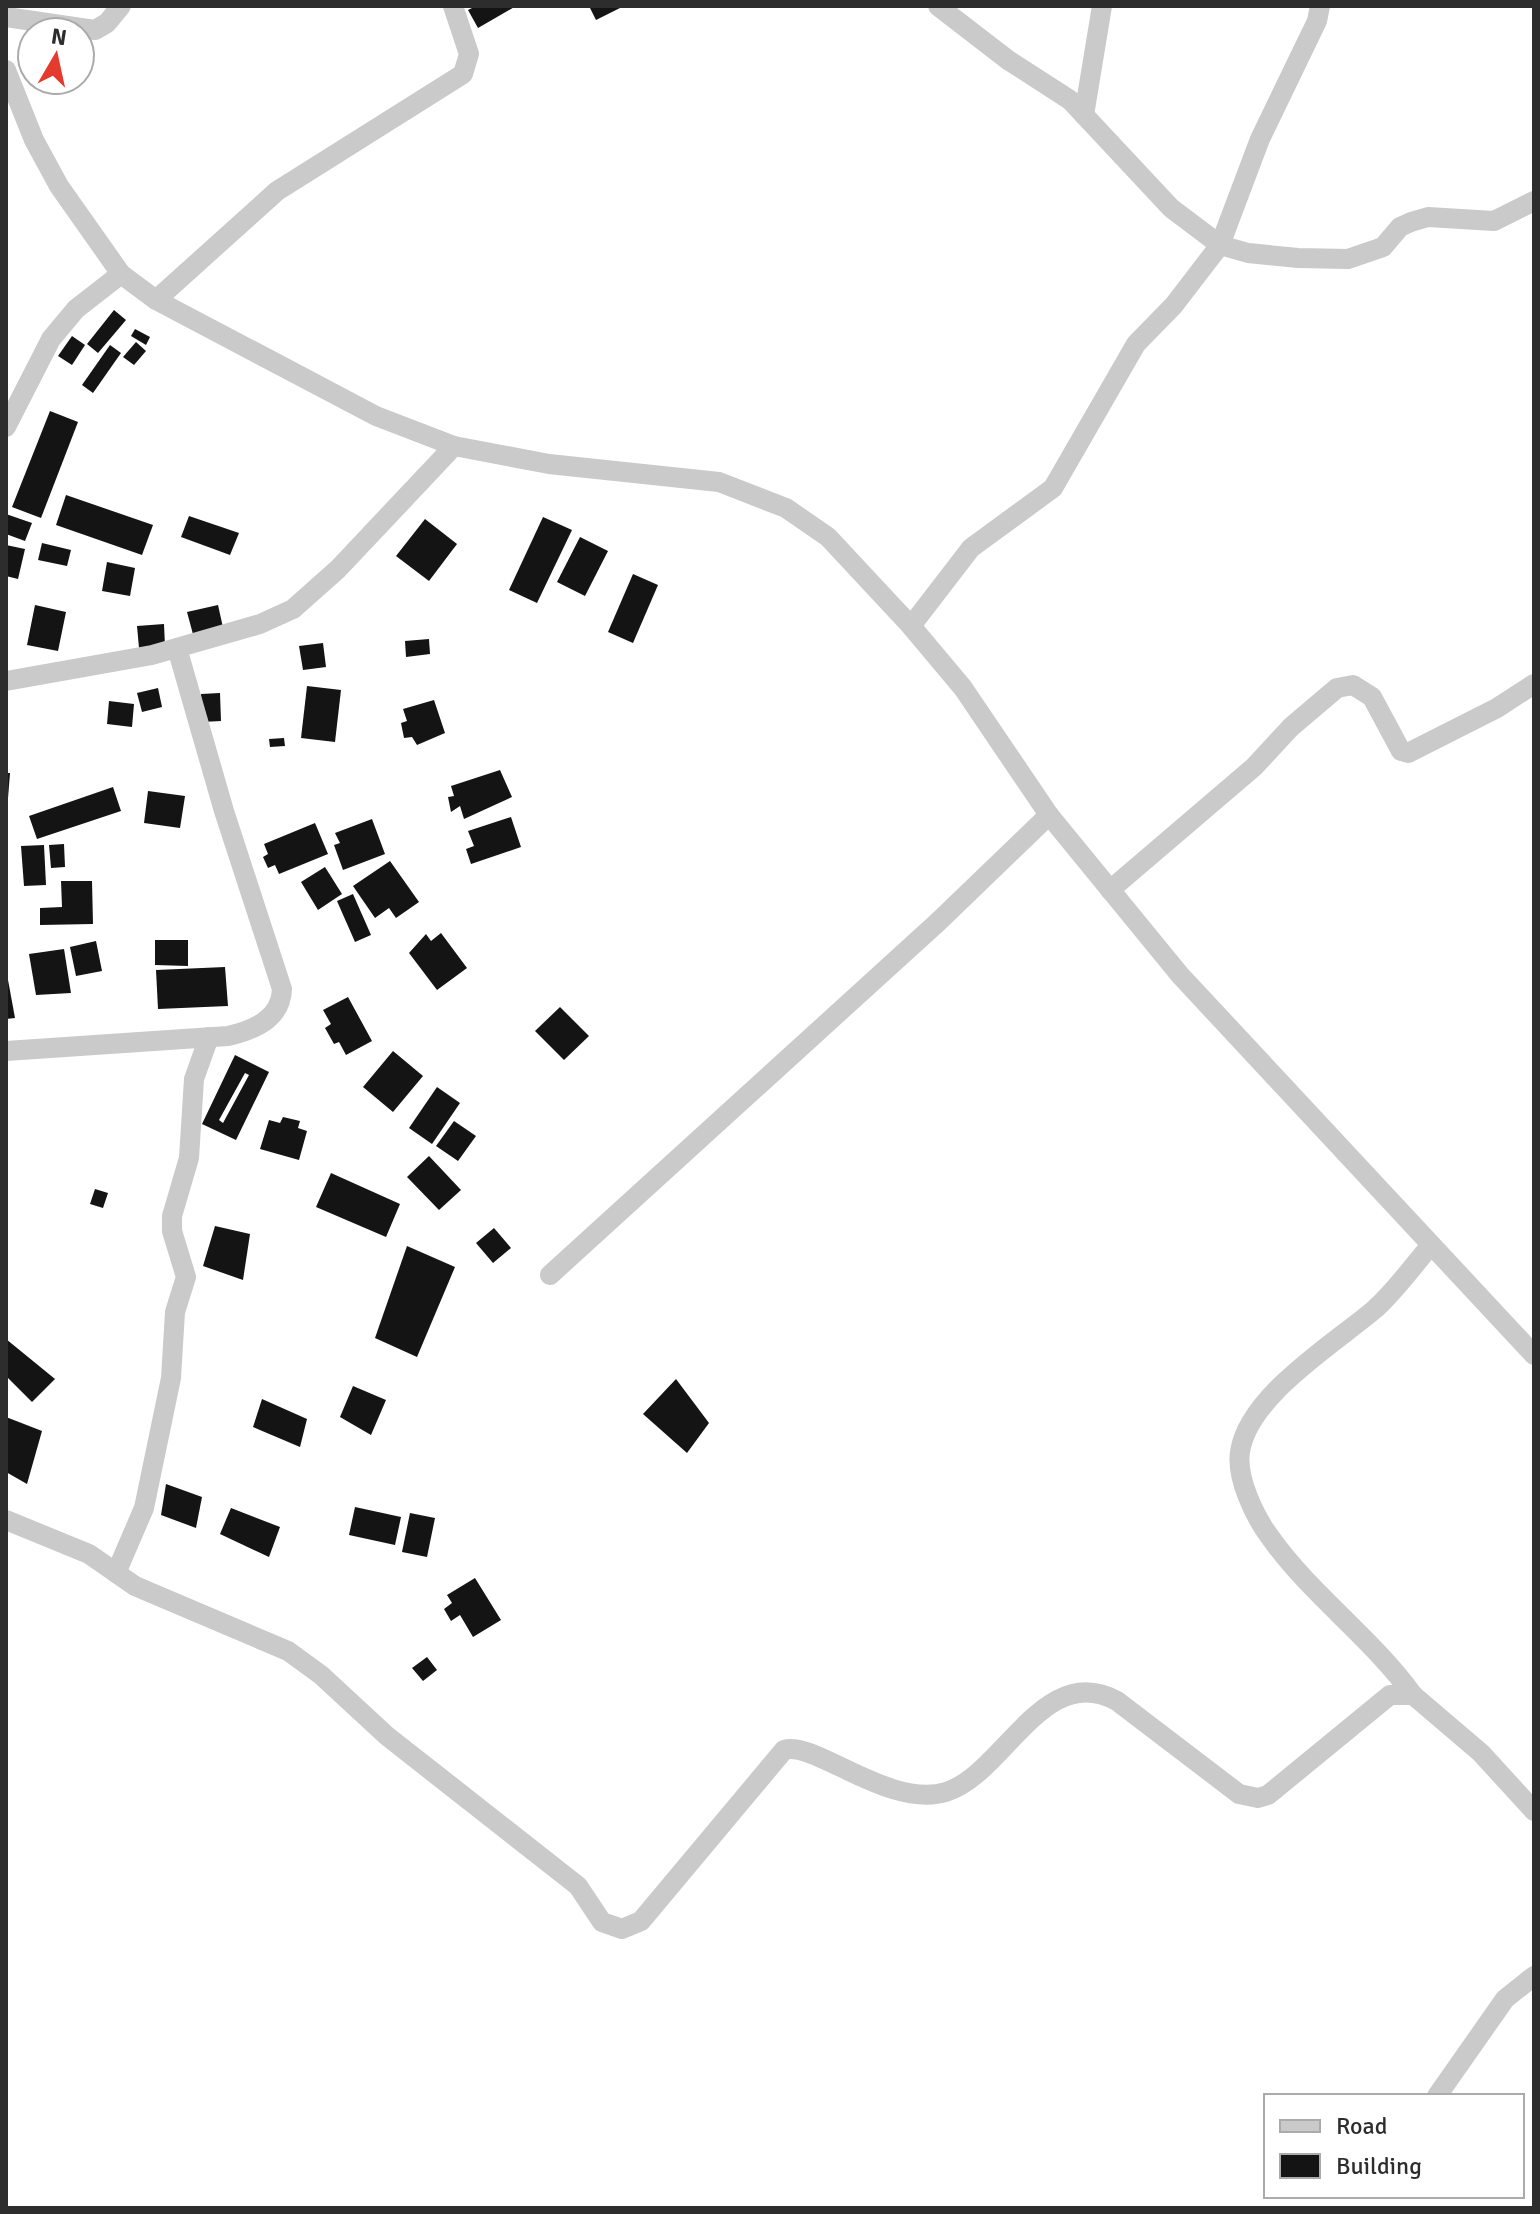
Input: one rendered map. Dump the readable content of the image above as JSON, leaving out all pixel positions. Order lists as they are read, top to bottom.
{
  "legend": ["Road", "Building"],
  "north": "top"
}
